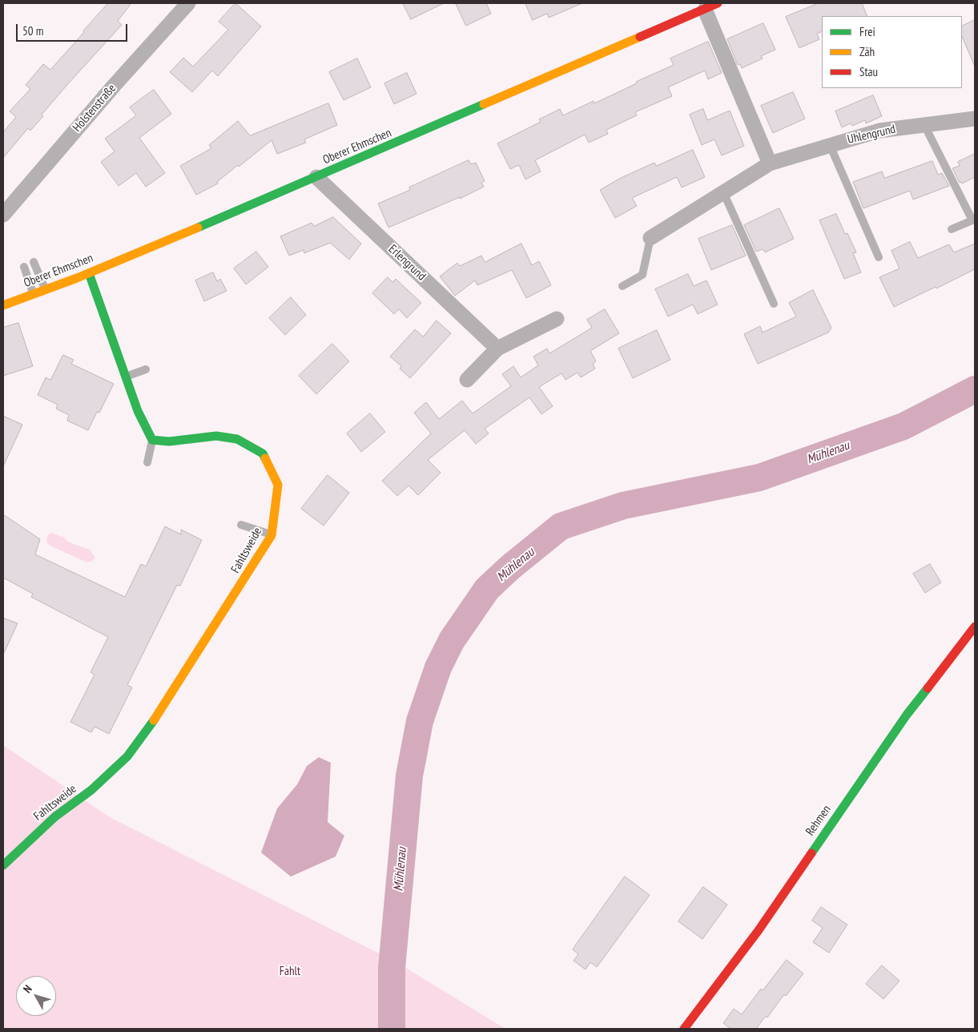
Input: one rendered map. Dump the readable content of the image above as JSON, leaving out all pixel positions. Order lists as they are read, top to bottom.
{
  "streets": {
    "street": [
      "Holstenstraße",
      "Uhlengrund",
      "Oberer Ehmschen",
      "Erlengrund",
      "Fahltsweide",
      "Rehmen"
    ]
  },
  "crossings": [
    ["Oberer Ehmschen", "Erlengrund"]
  ],
  "water": ["Mühlenau"],
  "parks": ["Fahlt"],
  "legend": ["Frei", "Zäh", "Stau"],
  "scale_bar": "50 m",
  "north": "top left"
}
